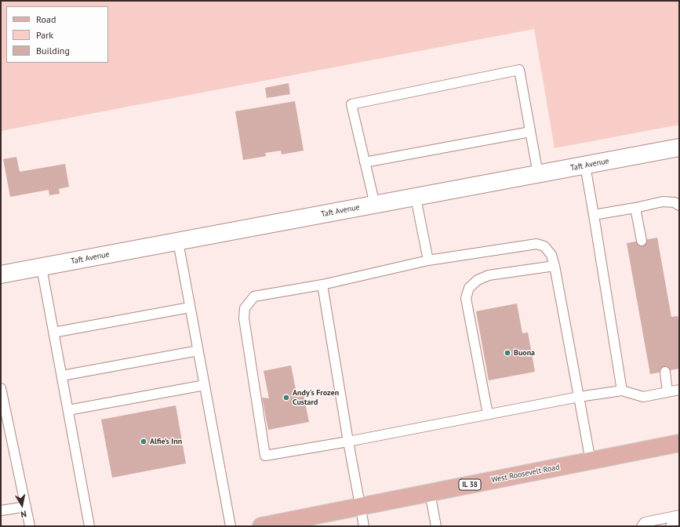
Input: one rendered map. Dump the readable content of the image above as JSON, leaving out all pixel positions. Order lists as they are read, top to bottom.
{
  "streets": {
    "main road": ["West Roosevelt Road", "IL 38"],
    "street": ["Taft Avenue"]
  },
  "places": ["Buona", "Andy's Frozen Custard", "Alfie’s Inn"],
  "legend": ["Road", "Park", "Building"],
  "north": "bottom"
}
